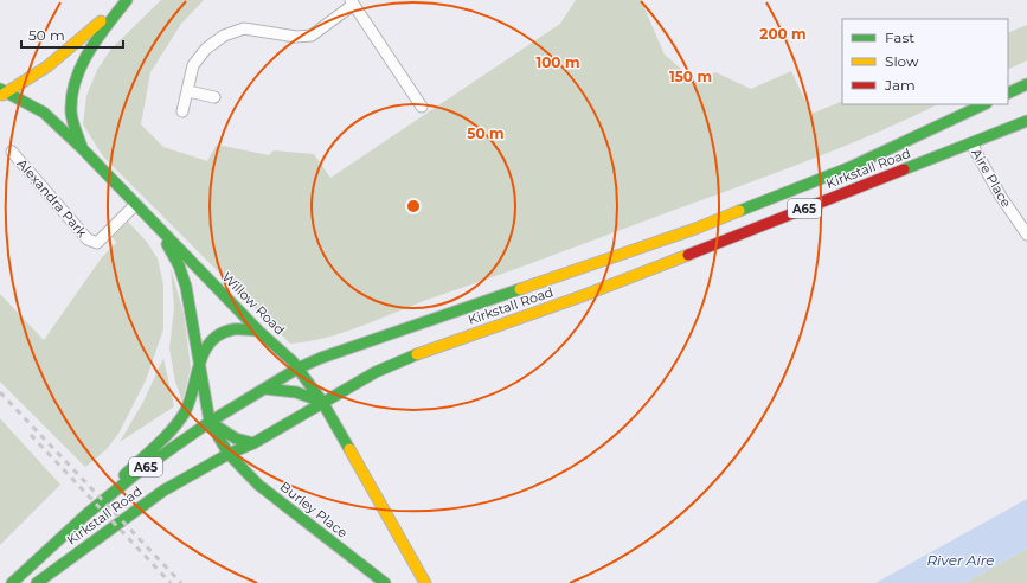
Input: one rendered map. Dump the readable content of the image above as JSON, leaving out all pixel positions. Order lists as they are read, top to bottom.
{
  "streets": {
    "main road": [
      "Kirkstall Road",
      "A65",
      "Willow Road",
      "Burley Place"
    ],
    "street": ["Aire Place", "Alexandra Park"]
  },
  "crossings": [
    ["Kirkstall Road", "Aire Place"],
    ["Kirkstall Road", "Willow Road"],
    ["Kirkstall Road", "Burley Place"],
    ["Alexandra Park", "Willow Road"],
    ["Willow Road", "Burley Place"]
  ],
  "water": ["River Aire"],
  "legend": ["Fast", "Slow", "Jam"],
  "scale_bar": "50 m",
  "rings": [
    "200 m",
    "100 m",
    "150 m",
    "50 m"
  ]
}
